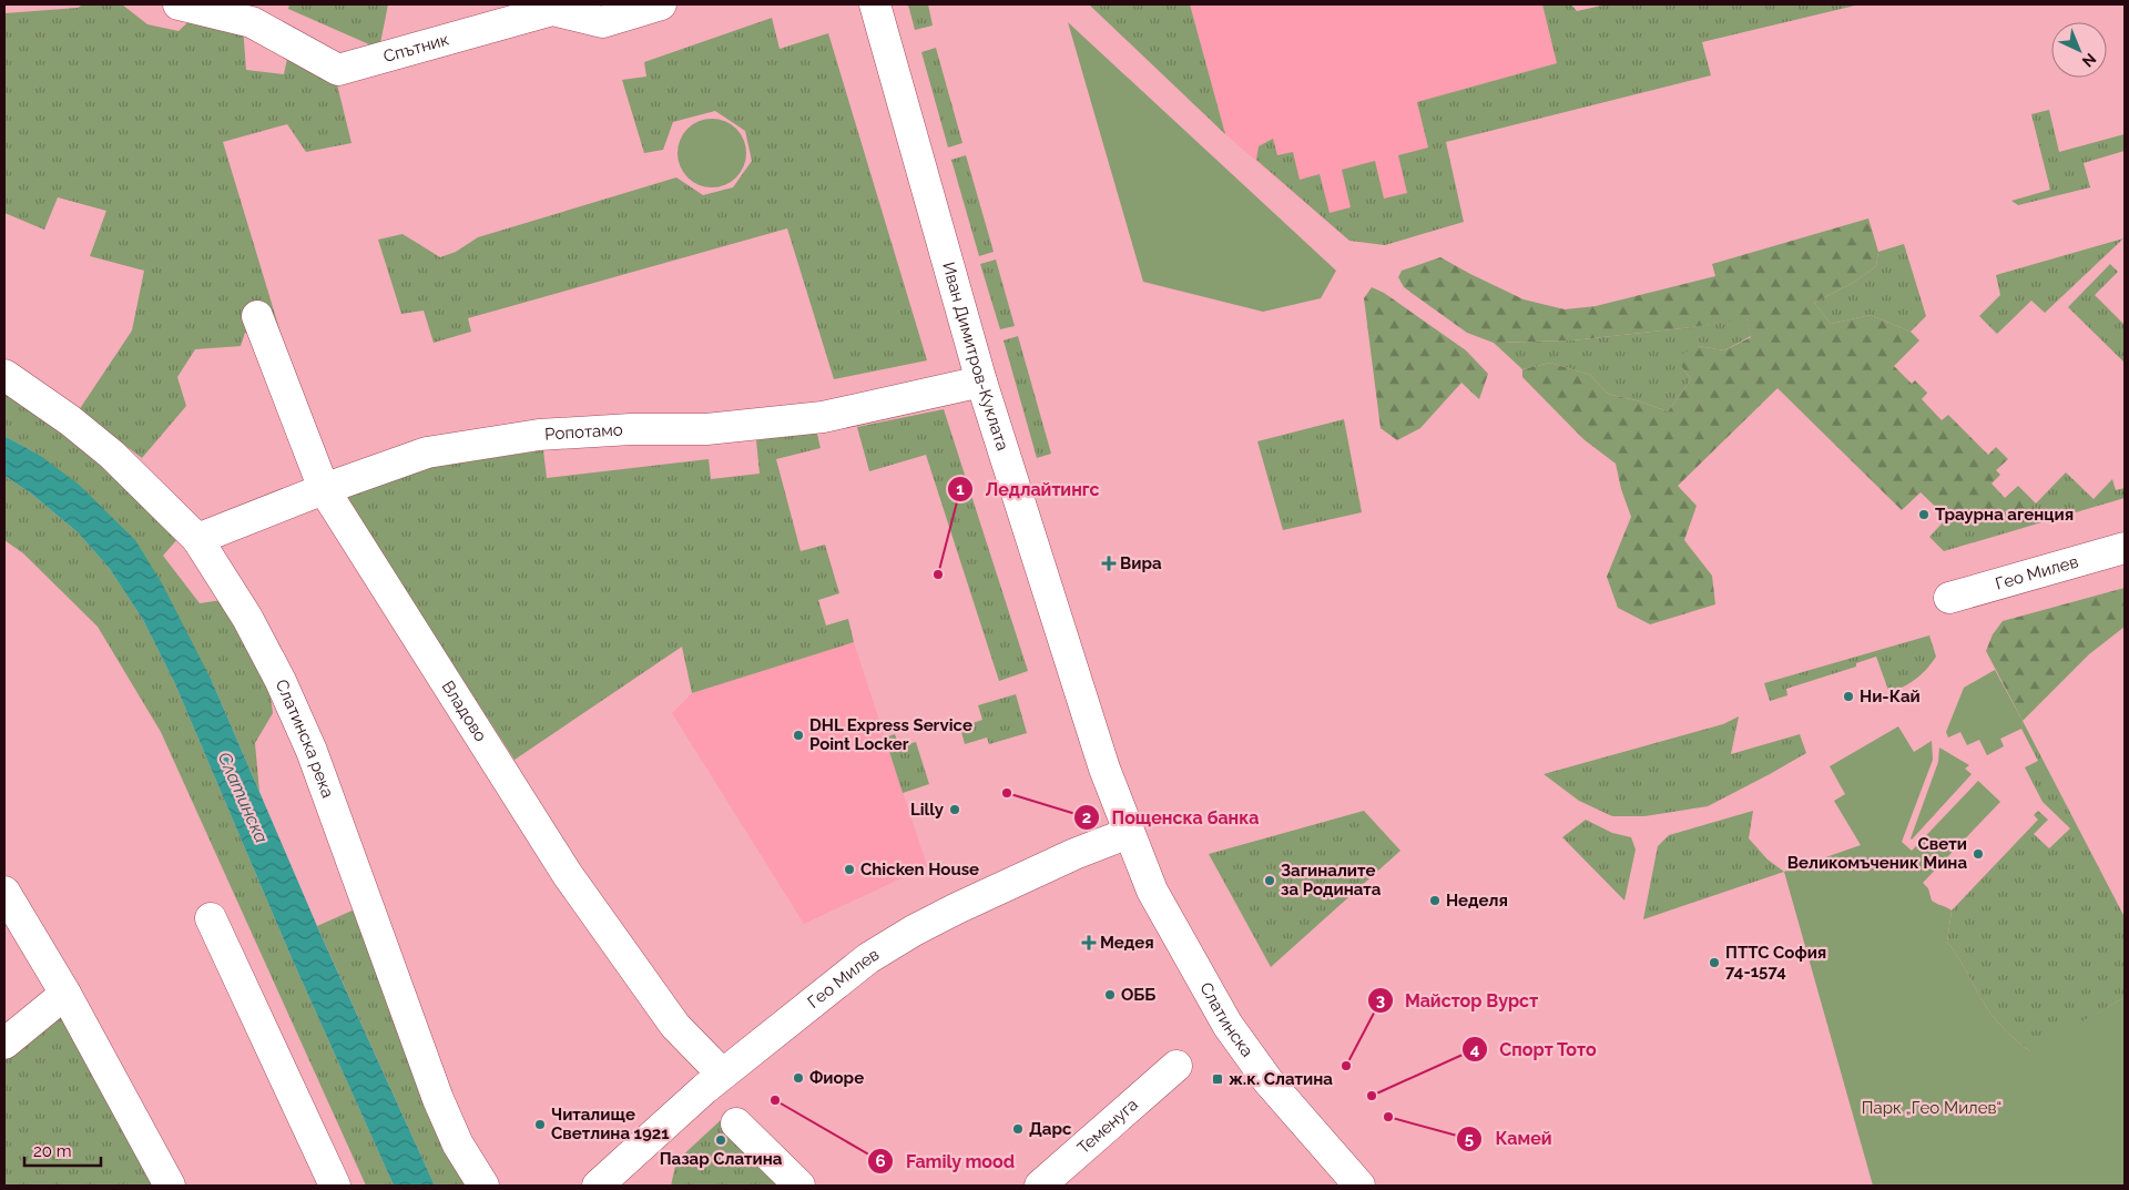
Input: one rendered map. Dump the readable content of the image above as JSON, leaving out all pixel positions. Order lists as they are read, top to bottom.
{
  "streets": {
    "street": [
      "Спътник",
      "Иван Димитров-Куклата",
      "Ропотамо",
      "Гео Милев",
      "Владово",
      "Слатинска река",
      "Слатинска",
      "Теменуга"
    ]
  },
  "crossings": [
    ["Иван Димитров-Куклата", "Ропотамо"],
    ["Иван Димитров-Куклата", "Гео Милев"],
    ["Иван Димитров-Куклата", "Слатинска"],
    ["Ропотамо", "Владово"],
    ["Ропотамо", "Слатинска река"],
    ["Гео Милев", "Владово"],
    ["Гео Милев", "Слатинска"]
  ],
  "water": ["Слатинска"],
  "parks": ["Парк „Гео Милев“"],
  "places": {
    "other": [
      "Траурна агенция",
      "Ледлайтингс",
      "Ни-Кай",
      "DHL Express Service Point Locker",
      "Пощенска банка",
      "Lilly",
      "Свети Великомъченик Мина",
      "Chicken House",
      "Загиналите за Родината",
      "Неделя",
      "ПТТС София 74-1574",
      "ОББ",
      "Майстор Вурст",
      "Фиоре",
      "Спорт Тото",
      "Family mood",
      "Камей",
      "Читалище Светлина 1921",
      "Дарс",
      "Пазар Слатина"
    ],
    "health": ["Вира", "Медея"],
    "transit": ["ж.к. Слатина"]
  },
  "scale_bar": "20 m",
  "north": "bottom right"
}
